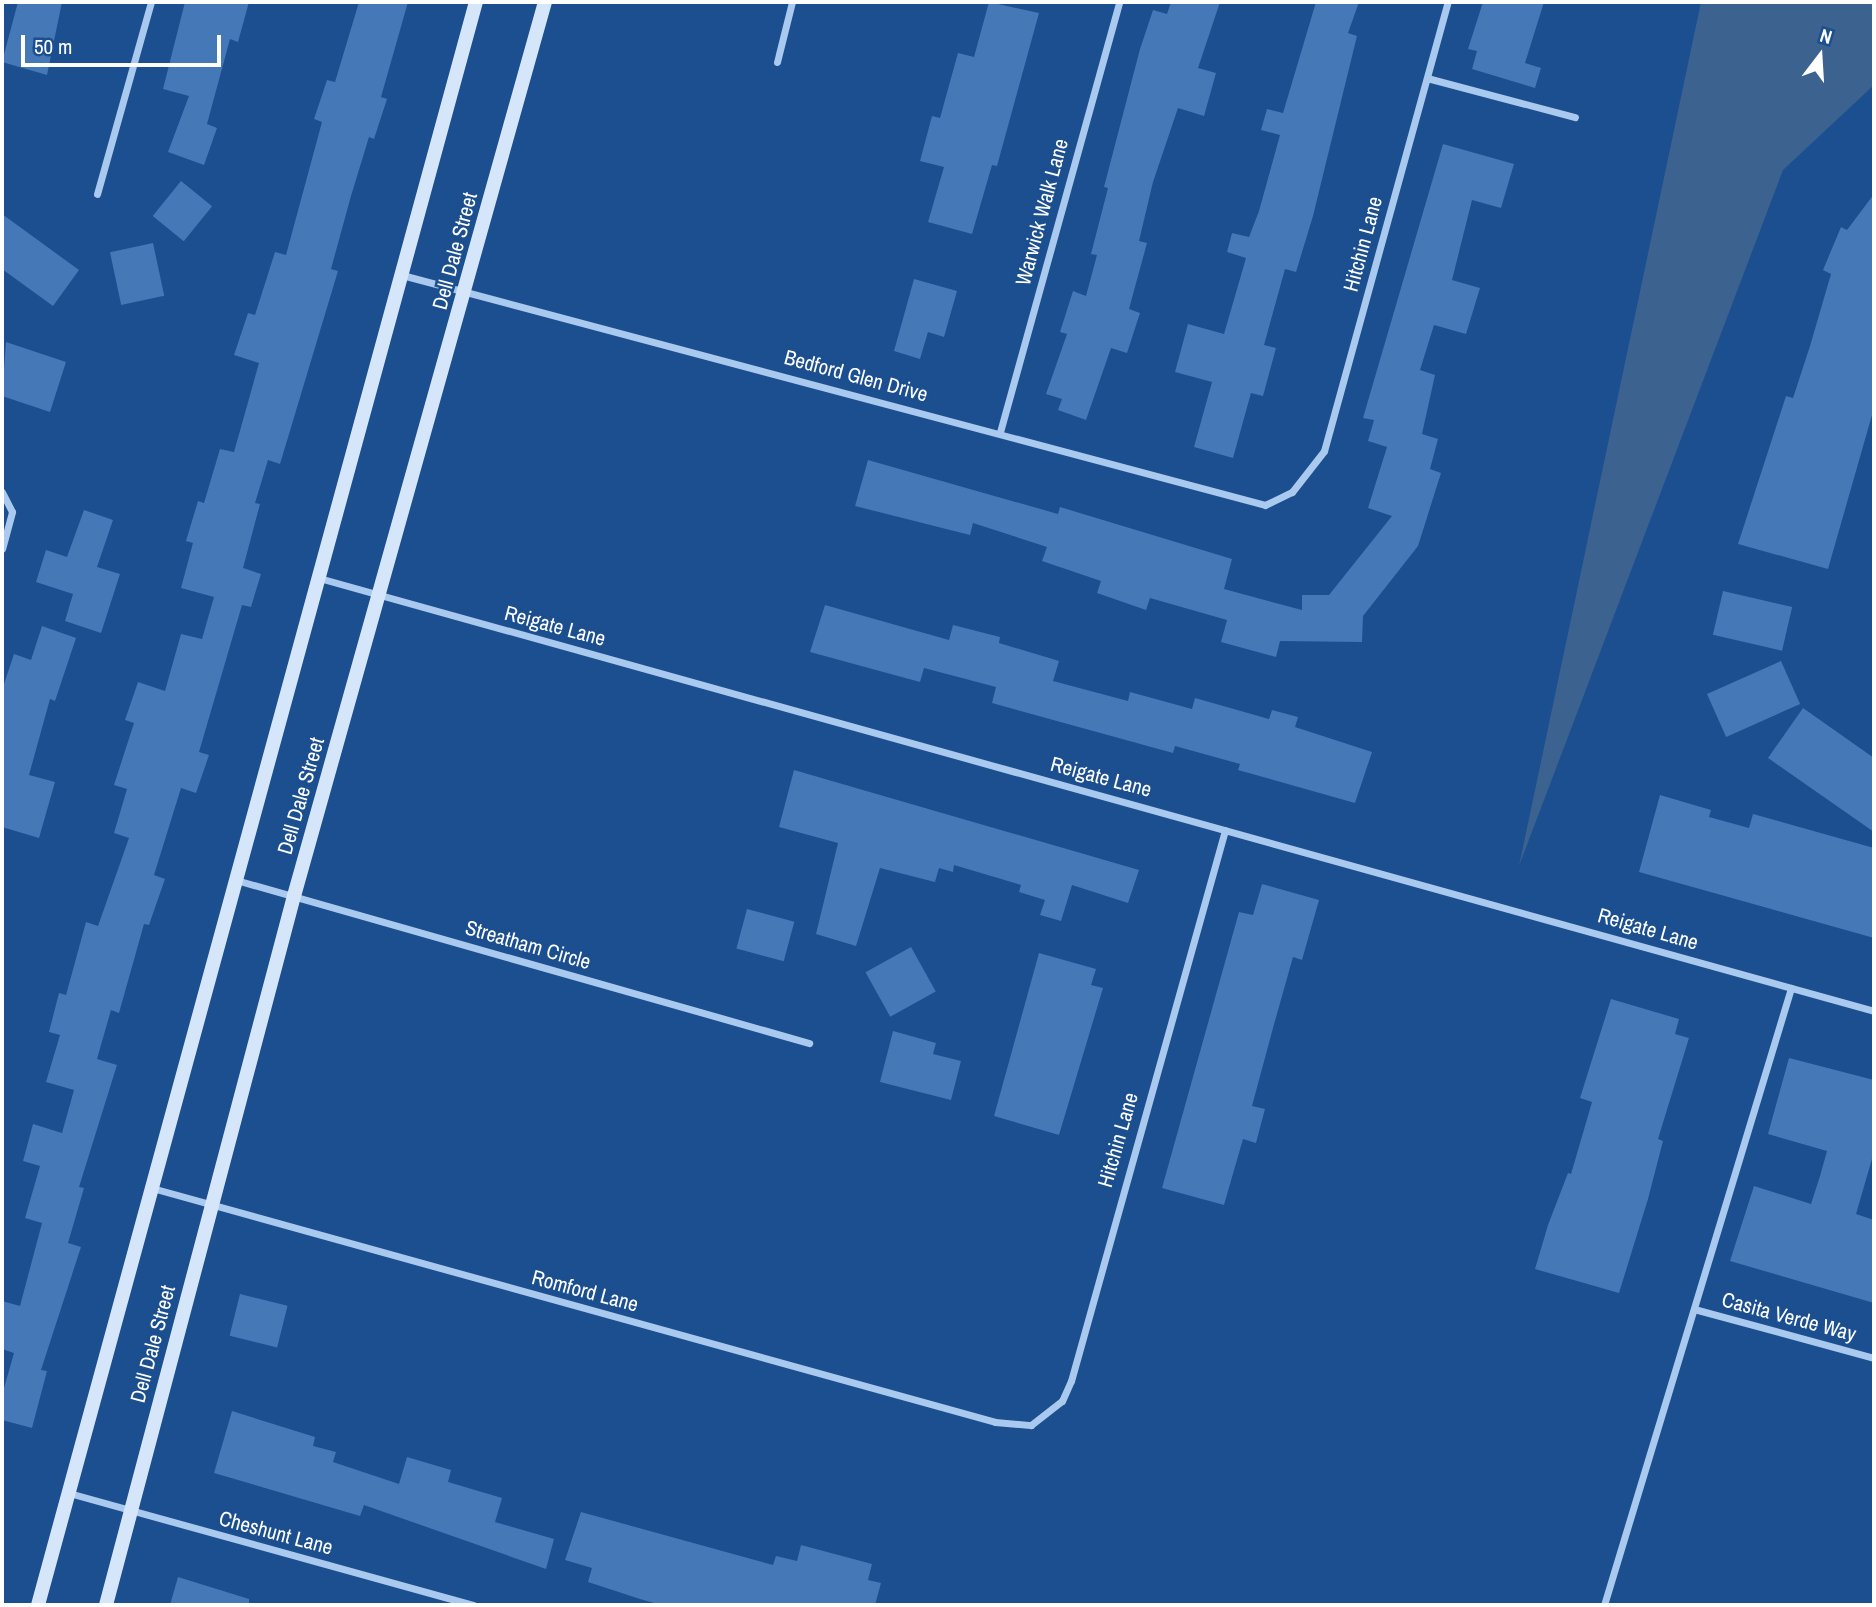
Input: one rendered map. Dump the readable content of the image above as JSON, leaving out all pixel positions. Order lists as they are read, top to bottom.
{
  "streets": {
    "main road": ["Dell Dale Street"],
    "street": [
      "Warwick Walk Lane",
      "Hitchin Lane",
      "Bedford Glen Drive",
      "Reigate Lane",
      "Streatham Circle",
      "Romford Lane",
      "Casita Verde Way",
      "Cheshunt Lane"
    ]
  },
  "crossings": [
    ["Warwick Walk Lane", "Bedford Glen Drive"],
    ["Hitchin Lane", "Bedford Glen Drive"],
    ["Hitchin Lane", "Reigate Lane"],
    ["Hitchin Lane", "Romford Lane"],
    ["Dell Dale Street", "Bedford Glen Drive"],
    ["Dell Dale Street", "Reigate Lane"],
    ["Dell Dale Street", "Streatham Circle"],
    ["Dell Dale Street", "Romford Lane"],
    ["Dell Dale Street", "Cheshunt Lane"]
  ],
  "scale_bar": "50 m",
  "north": "top"
}
